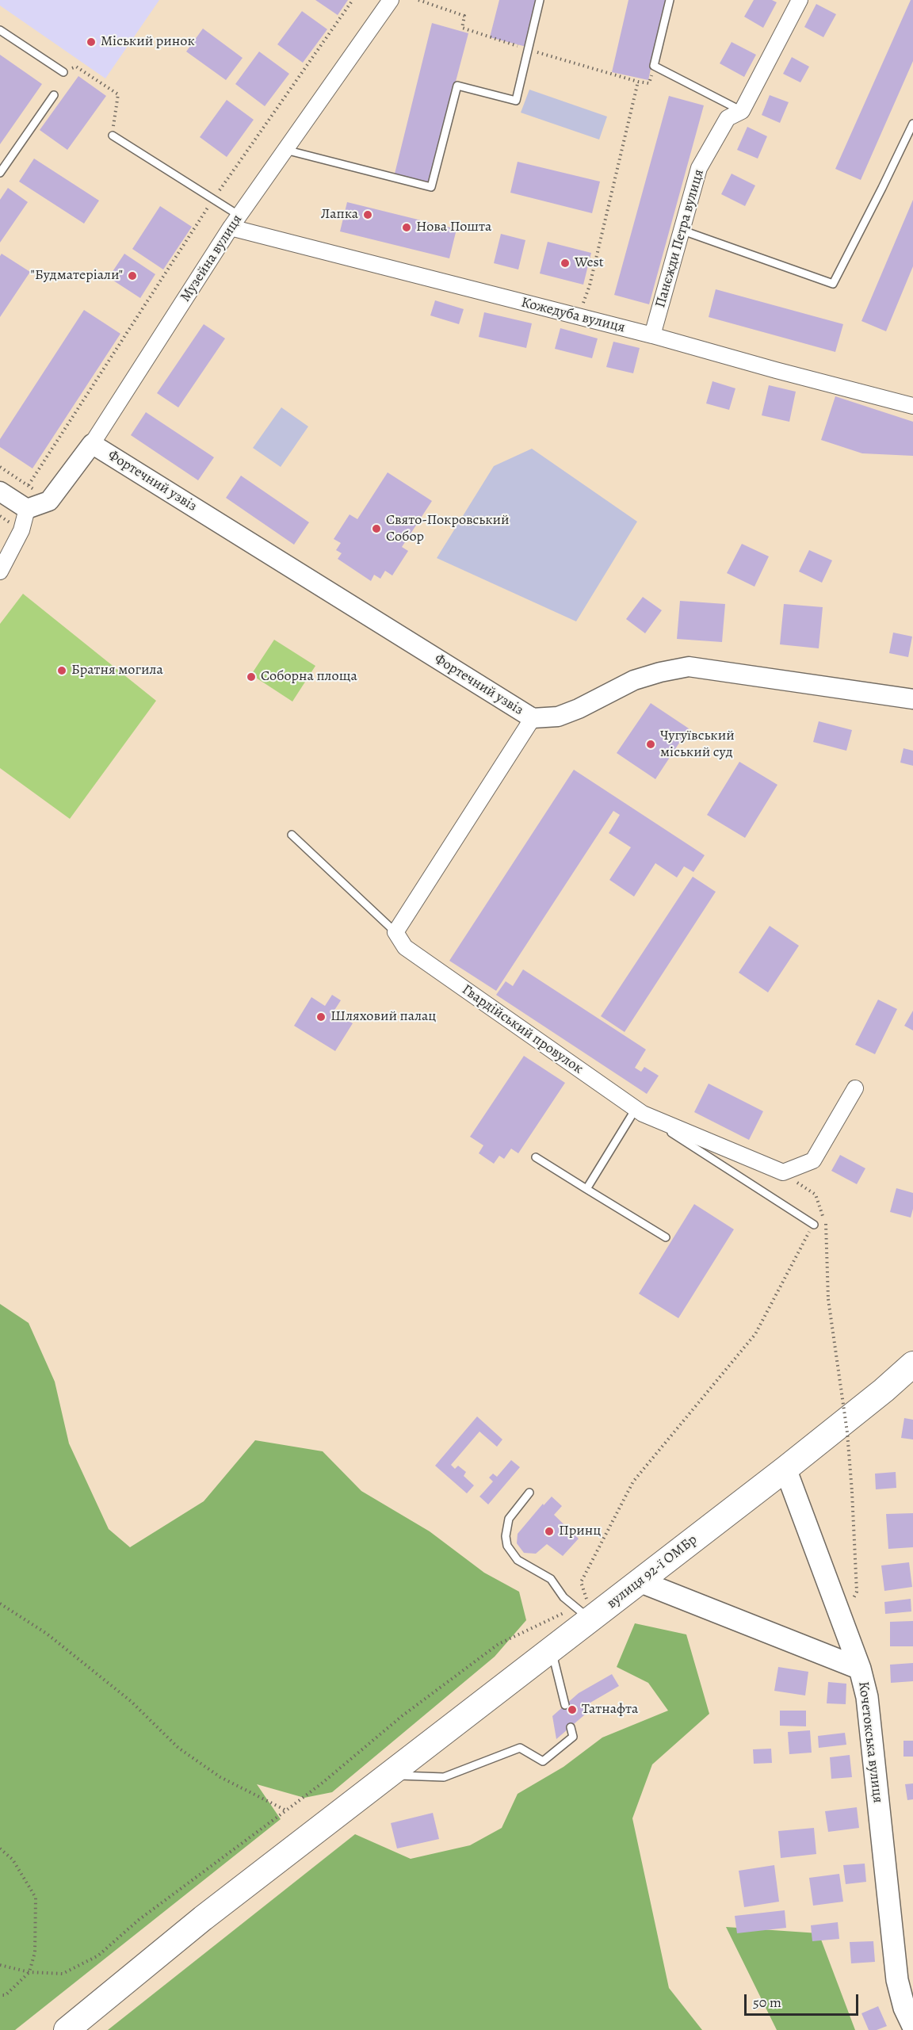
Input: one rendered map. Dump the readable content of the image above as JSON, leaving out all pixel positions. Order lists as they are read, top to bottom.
{
  "streets": {
    "highway": ["вулиця 92-ї ОМБр"],
    "main road": ["Кочетокська вулиця"],
    "street": [
      "Панєжди Петра вулиця",
      "Музейна вулиця",
      "Кожедуба вулиця",
      "Фортечний узвіз",
      "Гвардійський провулок"
    ]
  },
  "crossings": [
    ["Панєжди Петра вулиця", "Кожедуба вулиця"],
    ["Музейна вулиця", "Кожедуба вулиця"],
    ["Музейна вулиця", "Фортечний узвіз"],
    ["вулиця 92-ї ОМБр", "Кочетокська вулиця"]
  ],
  "places": [
    "Міський ринок",
    "Лапка",
    "Нова Пошта",
    "West",
    "\"Будматеріали\"",
    "Свято-Покровський Собор",
    "Братня могила",
    "Соборна площа",
    "Чугуївський міський суд",
    "Шляховий палац",
    "Принц",
    "Татнафта"
  ],
  "scale_bar": "50 m"
}
